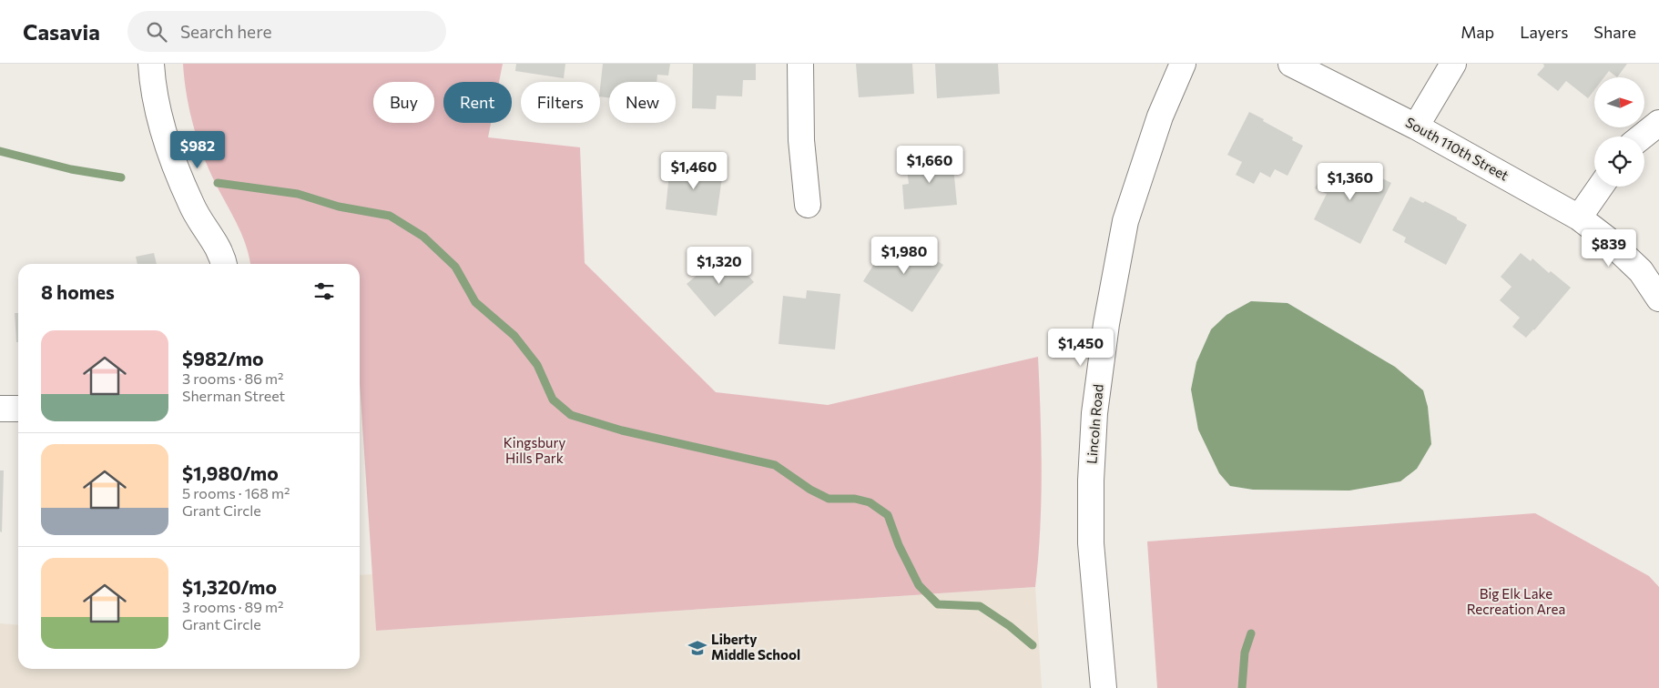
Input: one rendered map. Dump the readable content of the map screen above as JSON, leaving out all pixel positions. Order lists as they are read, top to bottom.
{
  "streets": {
    "street": ["South 110th Street", "Lincoln Road"]
  },
  "parks": ["Kingsbury Hills Park", "Big Elk Lake Recreation Area"],
  "places": {
    "school or university": ["Liberty Middle School"]
  },
  "north": "right",
  "page": {
    "header": "Casavia",
    "search": "Search here",
    "nav": ["Map", "Layers", "Share"],
    "chip": [
      "Buy",
      "Rent",
      "Filters",
      "New"
    ],
    "price": [
      "$982",
      "$1,660",
      "$1,460",
      "$1,360",
      "$839",
      "$1,980",
      "$1,320",
      "$1,450"
    ],
    "heading": "8 homes",
    "list": [
      {
        "name": "$982/mo",
        "note": "3 rooms · 86 m² · Sherman Street"
      },
      {
        "name": "$1,980/mo",
        "note": "5 rooms · 168 m² · Grant Circle"
      },
      {
        "name": "$1,320/mo",
        "note": "3 rooms · 89 m² · Grant Circle"
      }
    ]
  }
}
